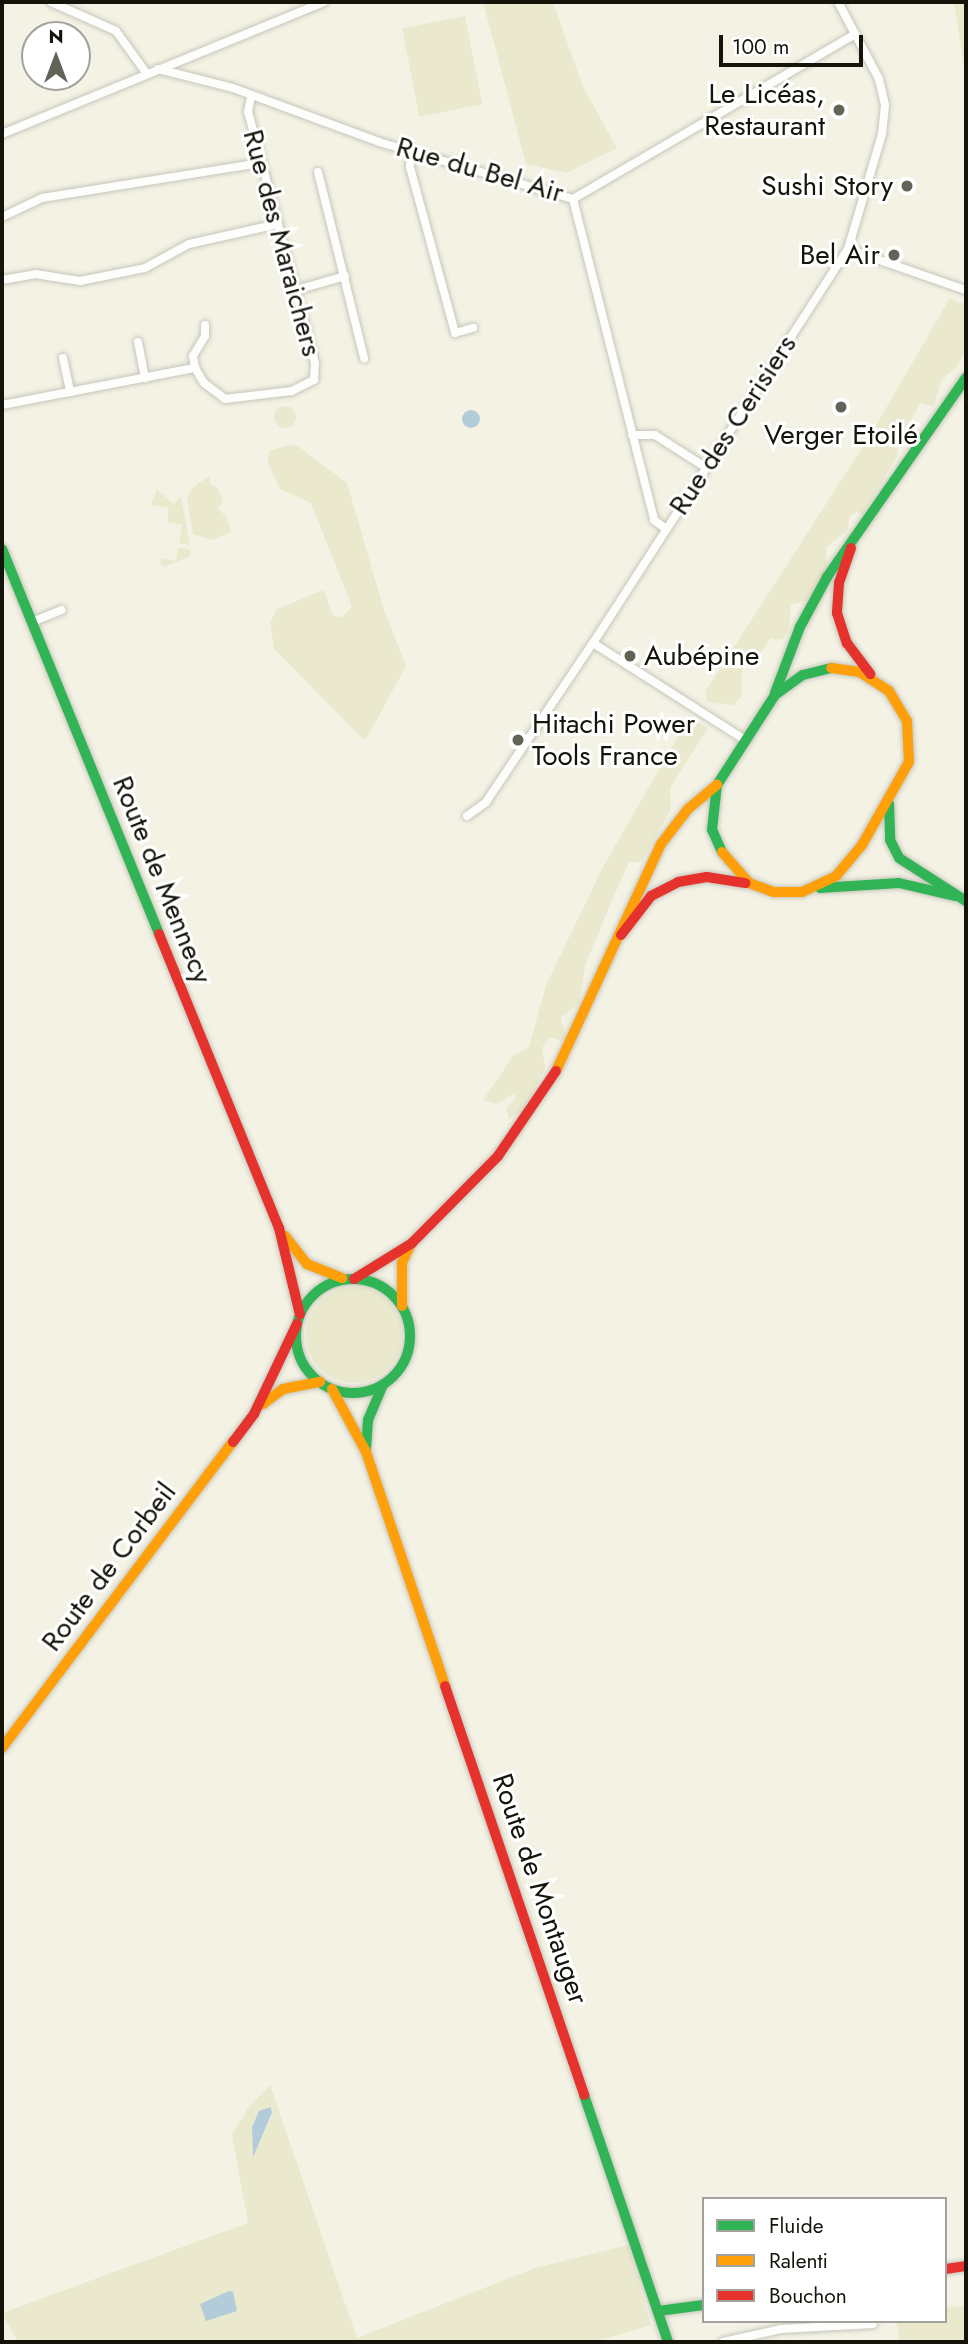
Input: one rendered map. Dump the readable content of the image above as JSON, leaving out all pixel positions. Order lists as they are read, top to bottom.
{
  "streets": {
    "main road": ["Route de Mennecy", "Route de Corbeil", "Route de Montauger"],
    "street": ["Rue du Bel Air", "Rue des Maraichers", "Rue des Cerisiers"]
  },
  "crossings": [
    ["Rue du Bel Air", "Rue des Maraichers"],
    ["Rue du Bel Air", "Rue des Cerisiers"],
    ["Route de Mennecy", "Route de Corbeil"],
    ["Route de Mennecy", "Route de Montauger"],
    ["Route de Corbeil", "Route de Montauger"]
  ],
  "places": [
    "Le Licéas, Restaurant",
    "Sushi Story",
    "Bel Air",
    "Verger Etoilé",
    "Aubépine",
    "Hitachi Power Tools France"
  ],
  "legend": ["Fluide", "Ralenti", "Bouchon"],
  "scale_bar": "100 m",
  "north": "top"
}
